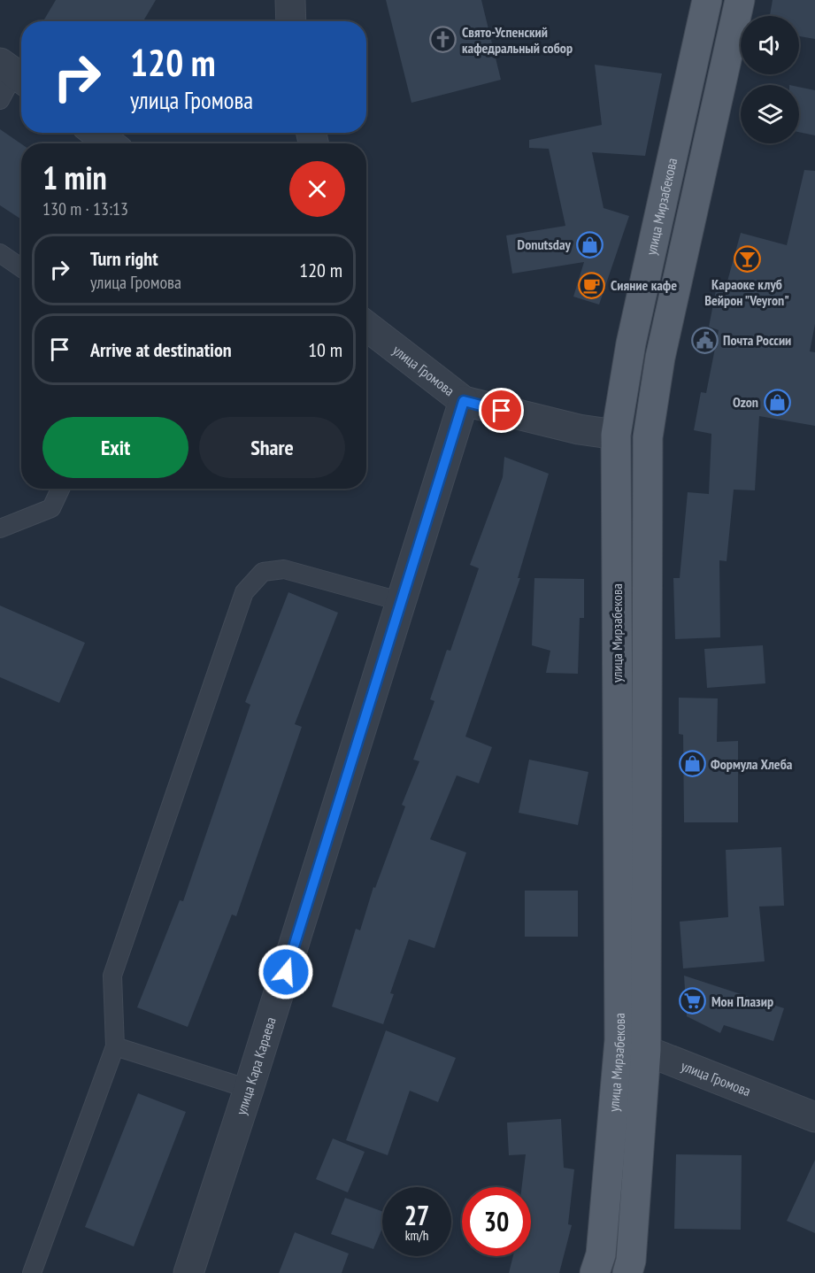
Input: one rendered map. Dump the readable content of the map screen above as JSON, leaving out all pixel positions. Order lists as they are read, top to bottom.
{
  "streets": {
    "main road": ["улица Мирзабекова"],
    "street": ["улица Громова", "улица Кара Караева"]
  },
  "crossings": [
    ["улица Мирзабекова", "улица Громова"],
    ["улица Громова", "улица Кара Караева"]
  ],
  "places": {
    "church": ["Свято-Успенский кафедральный собор"],
    "shop": ["Donutsday", "Ozon", "Формула Хлеба"],
    "bar": ["Караоке клуб Вейрон \"Veyron\""],
    "cafe": ["Сияние кафе"],
    "public building": ["Почта России"],
    "supermarket": ["Мон Плазир"]
  },
  "page": {
    "turn": ["120 m", "улица Громова"],
    "heading": ["1 min", "130 m · 13:13"],
    "list": [
      {
        "name": "Turn right",
        "note": "улица Громова",
        "value": "120 m"
      },
      {
        "name": "Arrive at destination",
        "value": "10 m"
      }
    ],
    "buttons": ["Exit", "Share"],
    "speed": "27 km/h",
    "limit": "30"
  }
}
